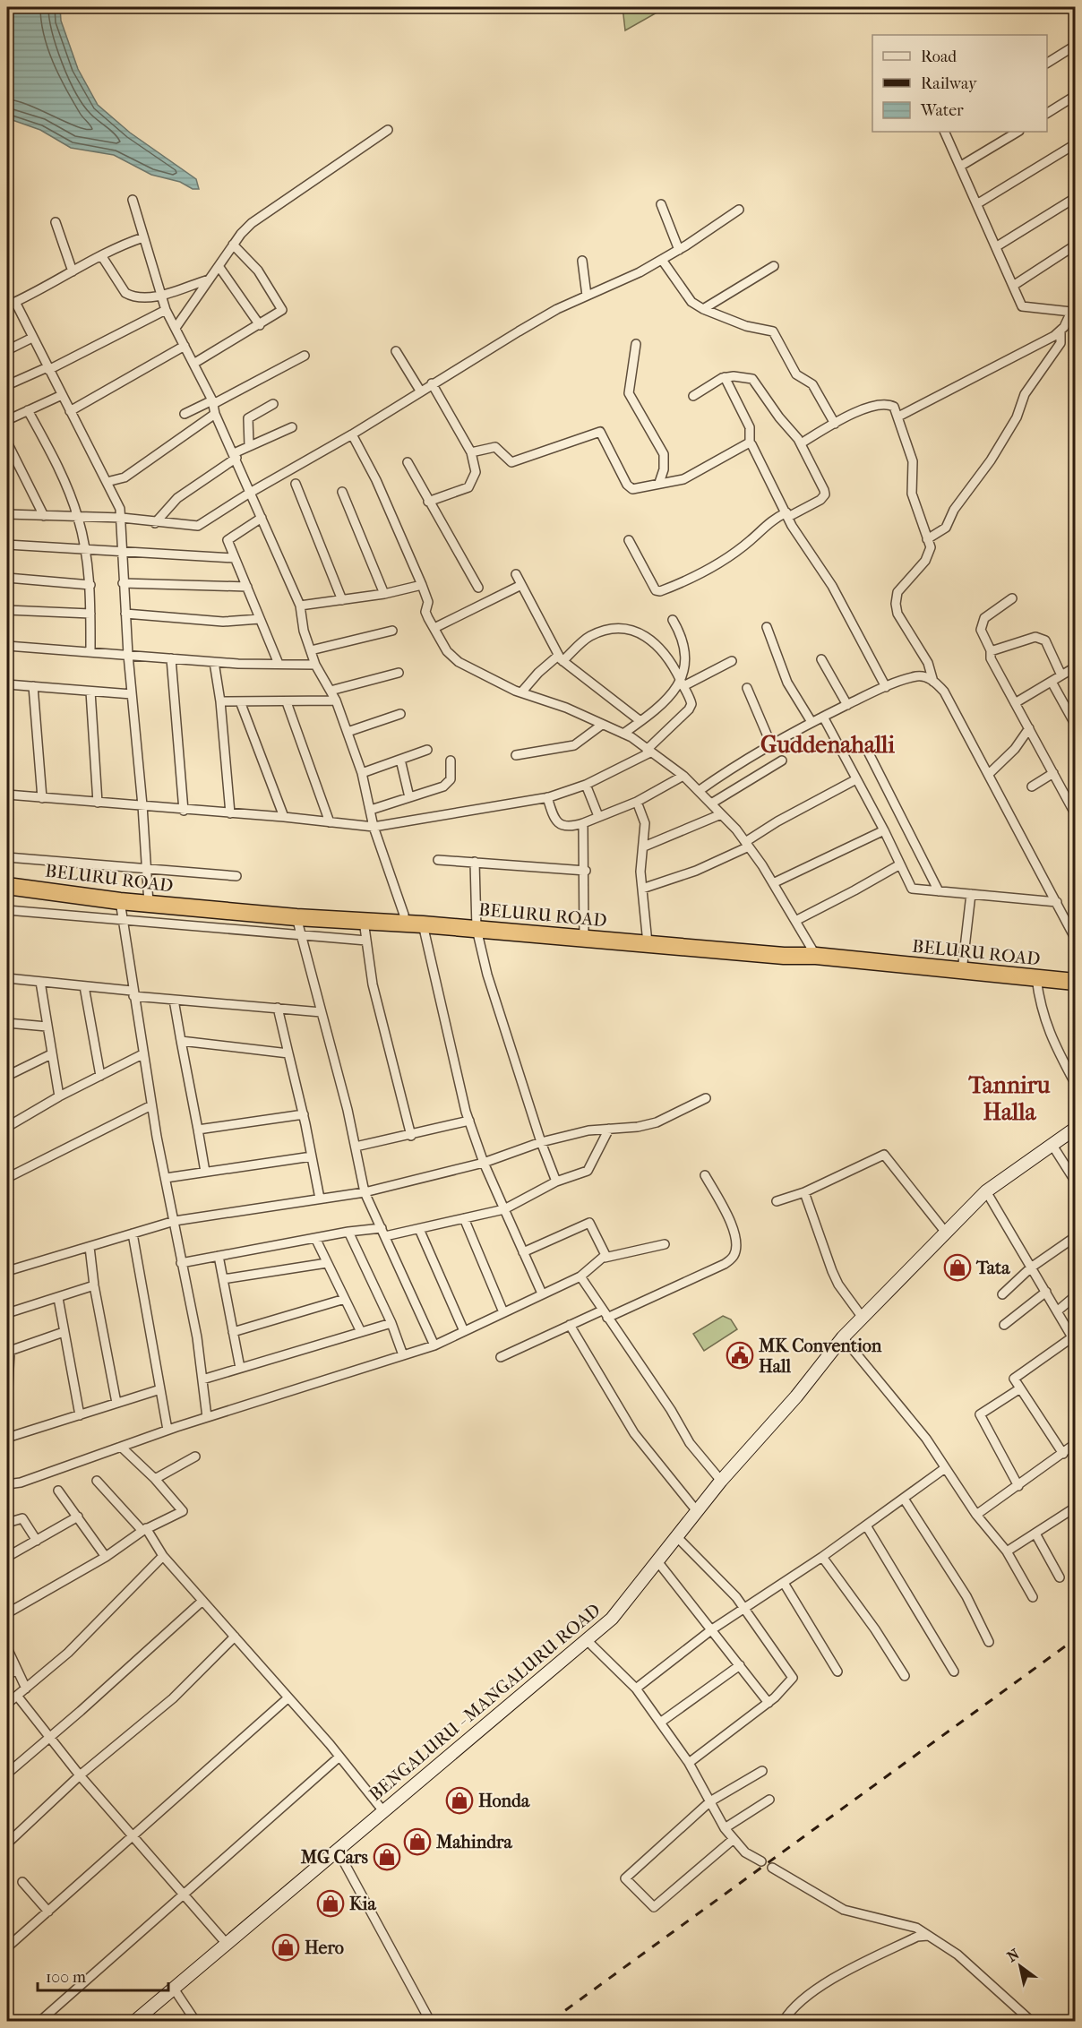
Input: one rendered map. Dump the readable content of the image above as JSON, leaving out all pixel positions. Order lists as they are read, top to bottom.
{
  "streets": {
    "highway": ["BELURU ROAD"],
    "street": ["BENGALURU - MANGALURU ROAD"]
  },
  "districts": ["Guddenahalli", "Tanniru Halla"],
  "places": {
    "shop": [
      "Tata",
      "Honda",
      "Mahindra",
      "MG Cars",
      "Kia",
      "Hero"
    ],
    "public building": ["MK Convention Hall"]
  },
  "legend": ["Road", "Railway", "Water"],
  "scale_bar": "100 m",
  "north": "top left"
}
